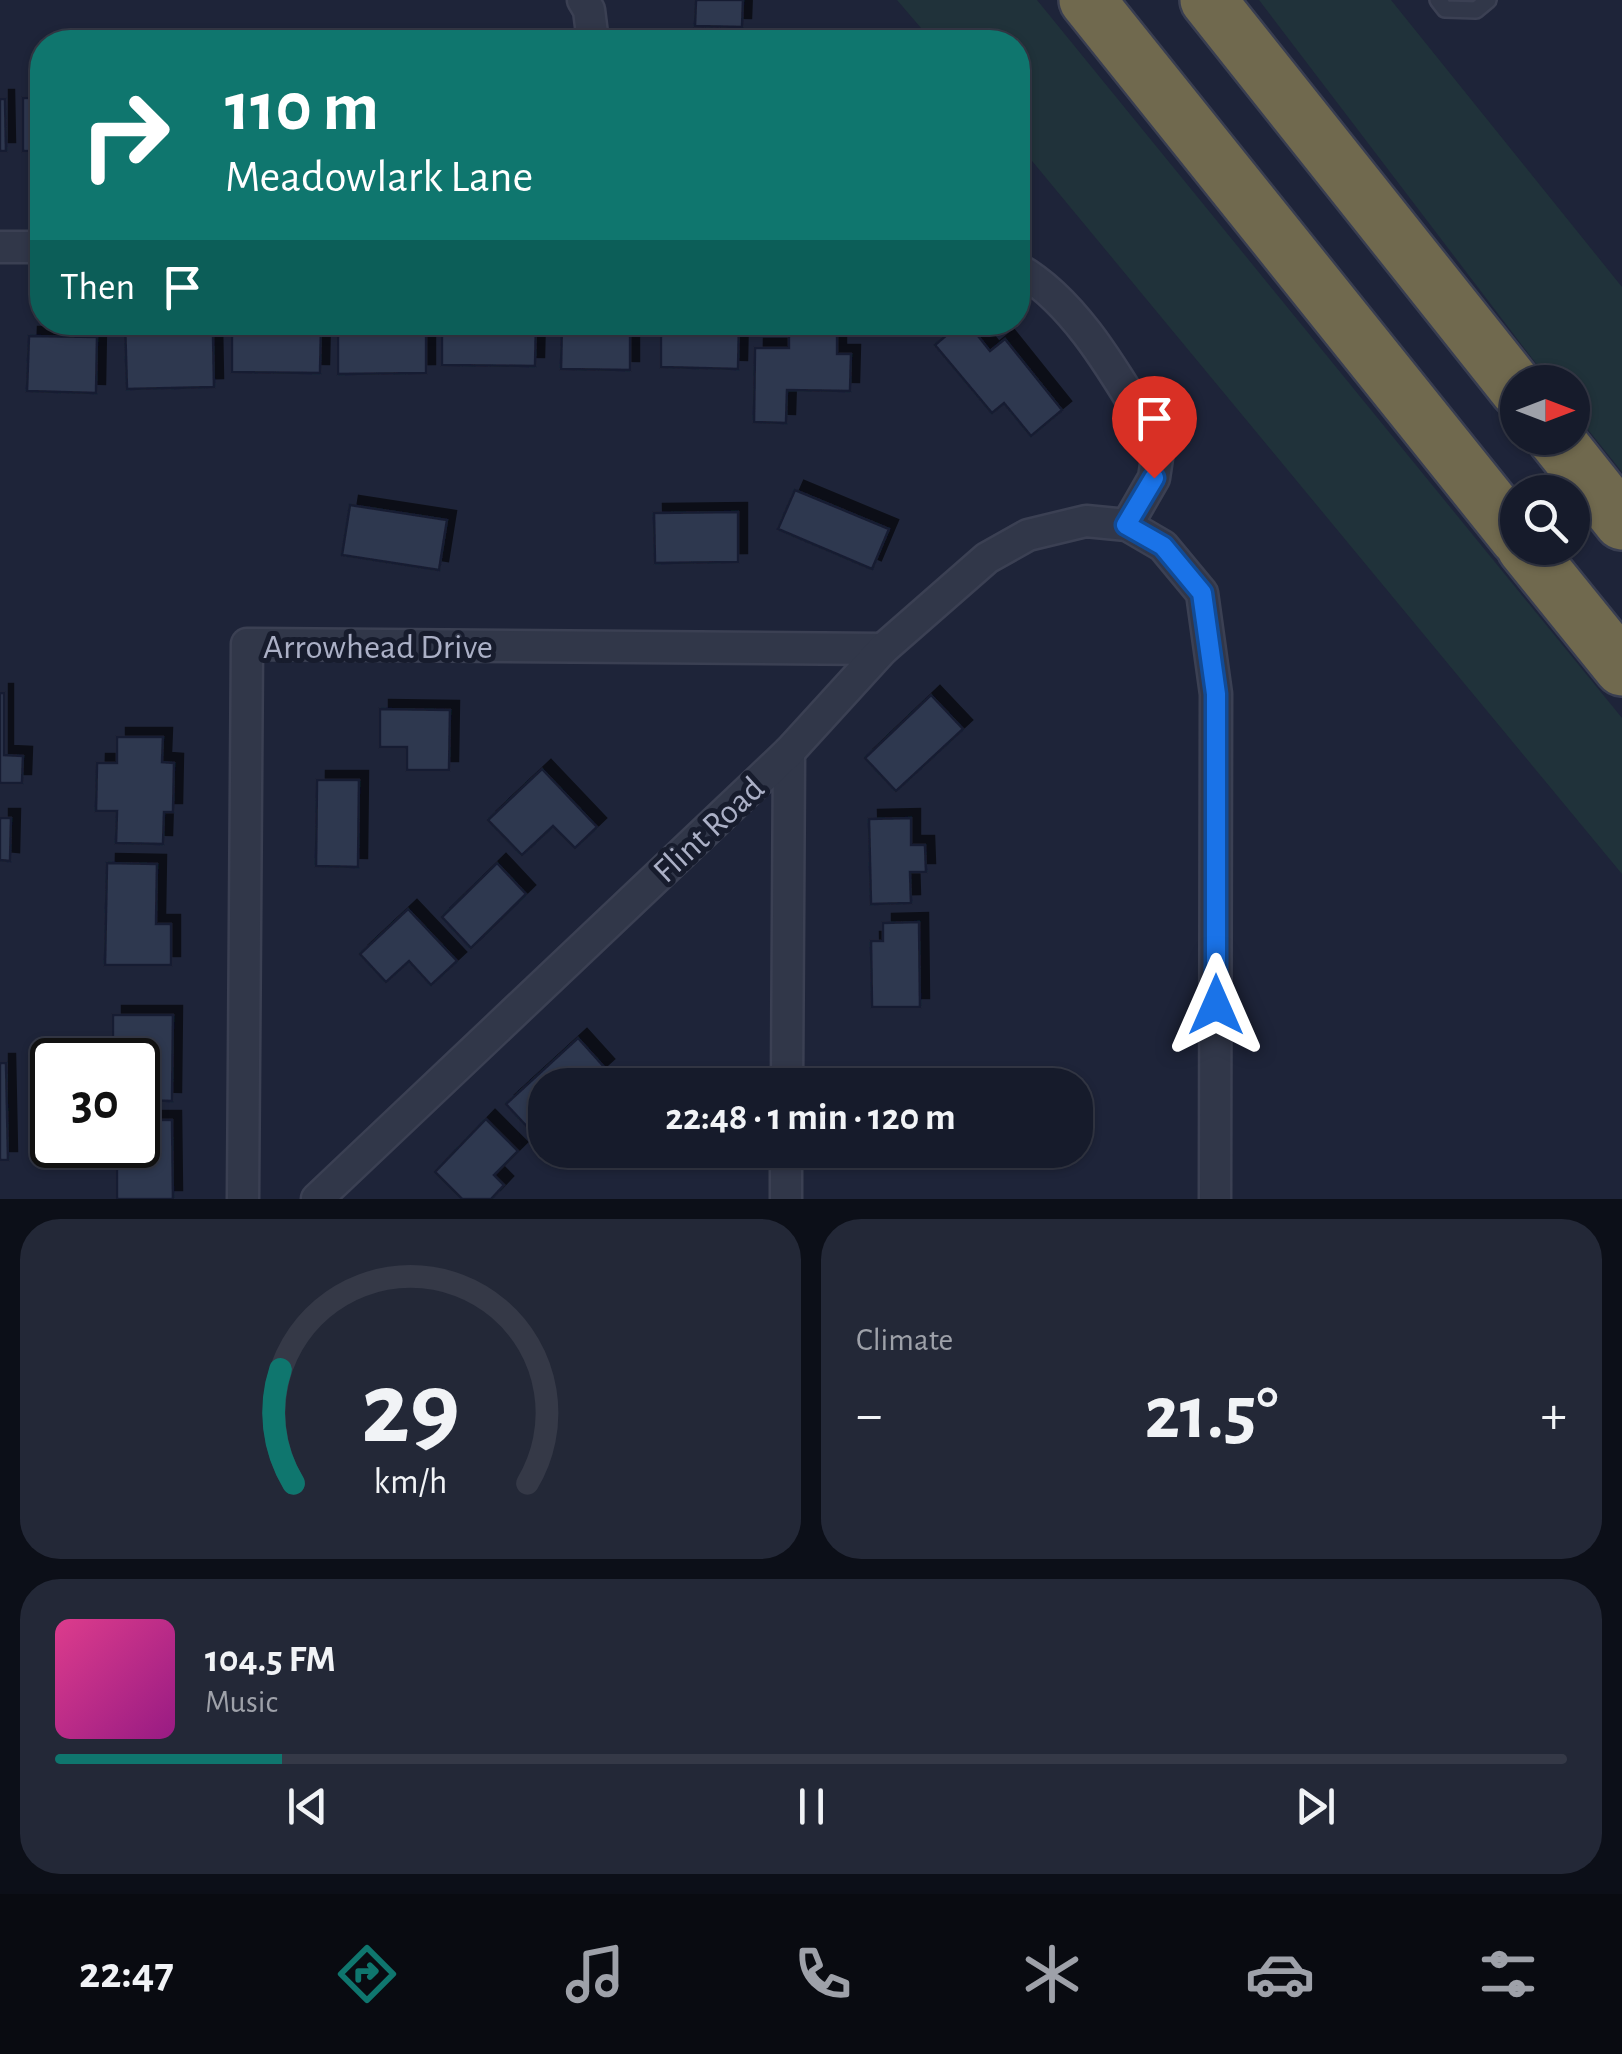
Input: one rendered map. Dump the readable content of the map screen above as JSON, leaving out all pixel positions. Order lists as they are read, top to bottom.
{
  "streets": {
    "street": ["Arrowhead Drive", "Flint Road"]
  },
  "crossings": [
    ["Arrowhead Drive", "Flint Road"]
  ],
  "north": "right",
  "page": {
    "turn": ["110 m", "Meadowlark Lane"],
    "then": "Then",
    "limit": "30",
    "trip": "22:48 · 1 min · 120 m",
    "tile": "Climate",
    "heat": ["−", "21.5°", "+"],
    "song": ["104.5 FM", "Music"],
    "tabs": "22:47",
    "gauge": ["29", "km/h"]
  }
}
